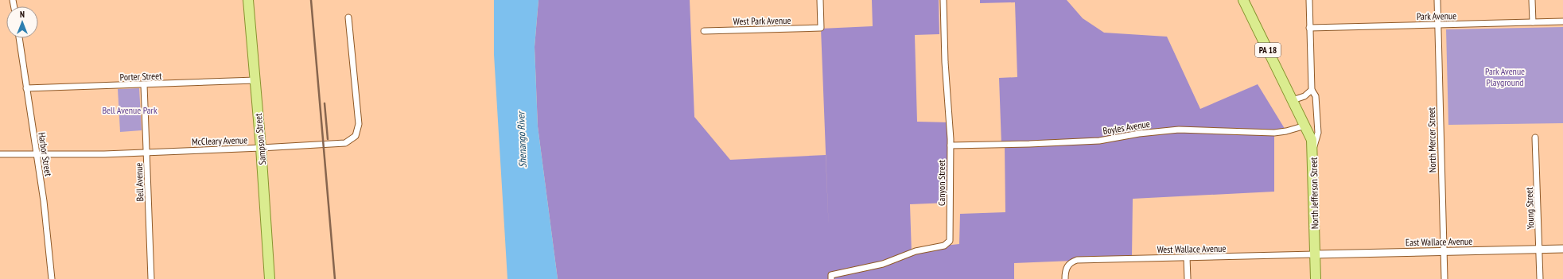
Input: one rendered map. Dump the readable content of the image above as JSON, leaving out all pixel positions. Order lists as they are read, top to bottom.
{
  "streets": {
    "main road": ["PA 18", "Sampson Street", "North Jefferson Street"],
    "street": [
      "Park Avenue",
      "West Park Avenue",
      "Porter Street",
      "Boyles Avenue",
      "North Mercer Street",
      "McCleary Avenue",
      "Harbor Street",
      "Bell Avenue",
      "Canyon Street",
      "Young Street",
      "East Wallace Avenue",
      "West Wallace Avenue"
    ]
  },
  "crossings": [
    ["Park Avenue", "North Mercer Street"],
    ["Park Avenue", "North Jefferson Street"],
    ["PA 18", "Boyles Avenue"],
    ["PA 18", "North Jefferson Street"],
    ["Porter Street", "Sampson Street"],
    ["Porter Street", "Harbor Street"],
    ["Porter Street", "Bell Avenue"],
    ["Boyles Avenue", "Canyon Street"],
    ["Sampson Street", "McCleary Avenue"],
    ["North Mercer Street", "East Wallace Avenue"],
    ["McCleary Avenue", "Harbor Street"],
    ["McCleary Avenue", "Bell Avenue"],
    ["North Jefferson Street", "East Wallace Avenue"],
    ["North Jefferson Street", "West Wallace Avenue"],
    ["Young Street", "East Wallace Avenue"],
    ["East Wallace Avenue", "West Wallace Avenue"]
  ],
  "water": ["Shenango River"],
  "parks": ["Park Avenue Playground", "Bell Avenue Park"],
  "north": "top"
}
